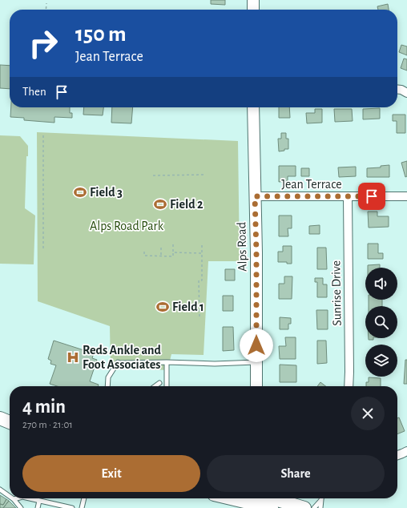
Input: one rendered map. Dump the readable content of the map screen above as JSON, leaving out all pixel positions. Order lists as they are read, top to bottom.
{
  "streets": {
    "main road": ["Alps Road"],
    "street": ["Jean Terrace", "Sunrise Drive"]
  },
  "crossings": [
    ["Jean Terrace", "Alps Road"],
    ["Jean Terrace", "Sunrise Drive"]
  ],
  "parks": ["Alps Road Park"],
  "places": {
    "sports": ["Field 3", "Field 2", "Field 1"],
    "hospital": ["Reds Ankle and Foot Associates"]
  },
  "page": {
    "turn": ["150 m", "Jean Terrace"],
    "then": "Then",
    "heading": ["4 min", "270 m · 21:01"],
    "buttons": ["Exit", "Share"]
  }
}
